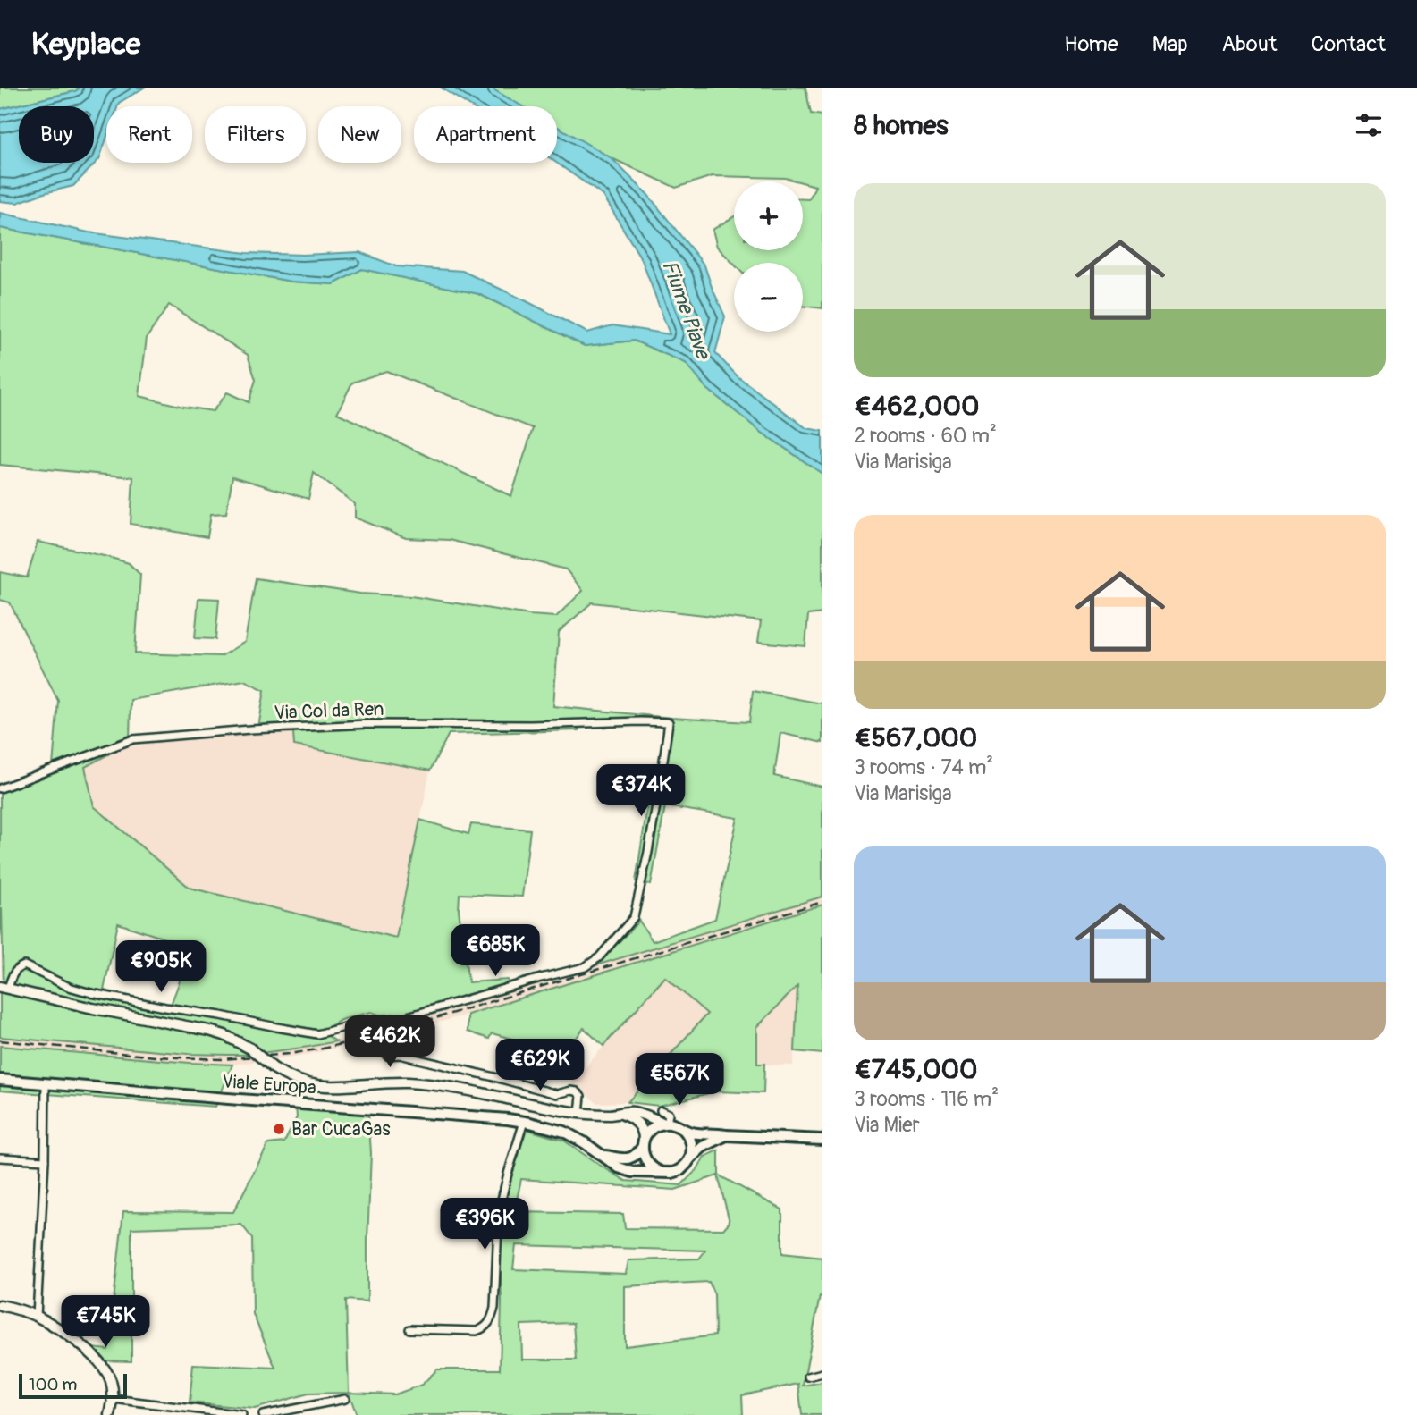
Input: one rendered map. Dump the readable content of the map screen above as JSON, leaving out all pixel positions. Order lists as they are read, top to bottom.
{
  "streets": {
    "main road": ["Viale Europa"],
    "street": ["Via Col da Ren"]
  },
  "water": ["Fiume Piave"],
  "places": ["Bar CucaGas"],
  "scale_bar": "100 m",
  "page": {
    "header": "Keyplace",
    "nav": [
      "Home",
      "Map",
      "About",
      "Contact"
    ],
    "heading": "8 homes",
    "chip": [
      "Buy",
      "Rent",
      "Filters",
      "New",
      "Apartment"
    ],
    "list": [
      {
        "name": "€462,000",
        "note": "2 rooms · 60 m² · Via Marisiga"
      },
      {
        "name": "€567,000",
        "note": "3 rooms · 74 m² · Via Marisiga"
      },
      {
        "name": "€745,000",
        "note": "3 rooms · 116 m² · Via Mier"
      }
    ],
    "map_buttons": ["+", "−"],
    "price": [
      "€374K",
      "€685K",
      "€905K",
      "€462K",
      "€629K",
      "€567K",
      "€396K",
      "€745K"
    ],
    "scale": "100 m"
  }
}
